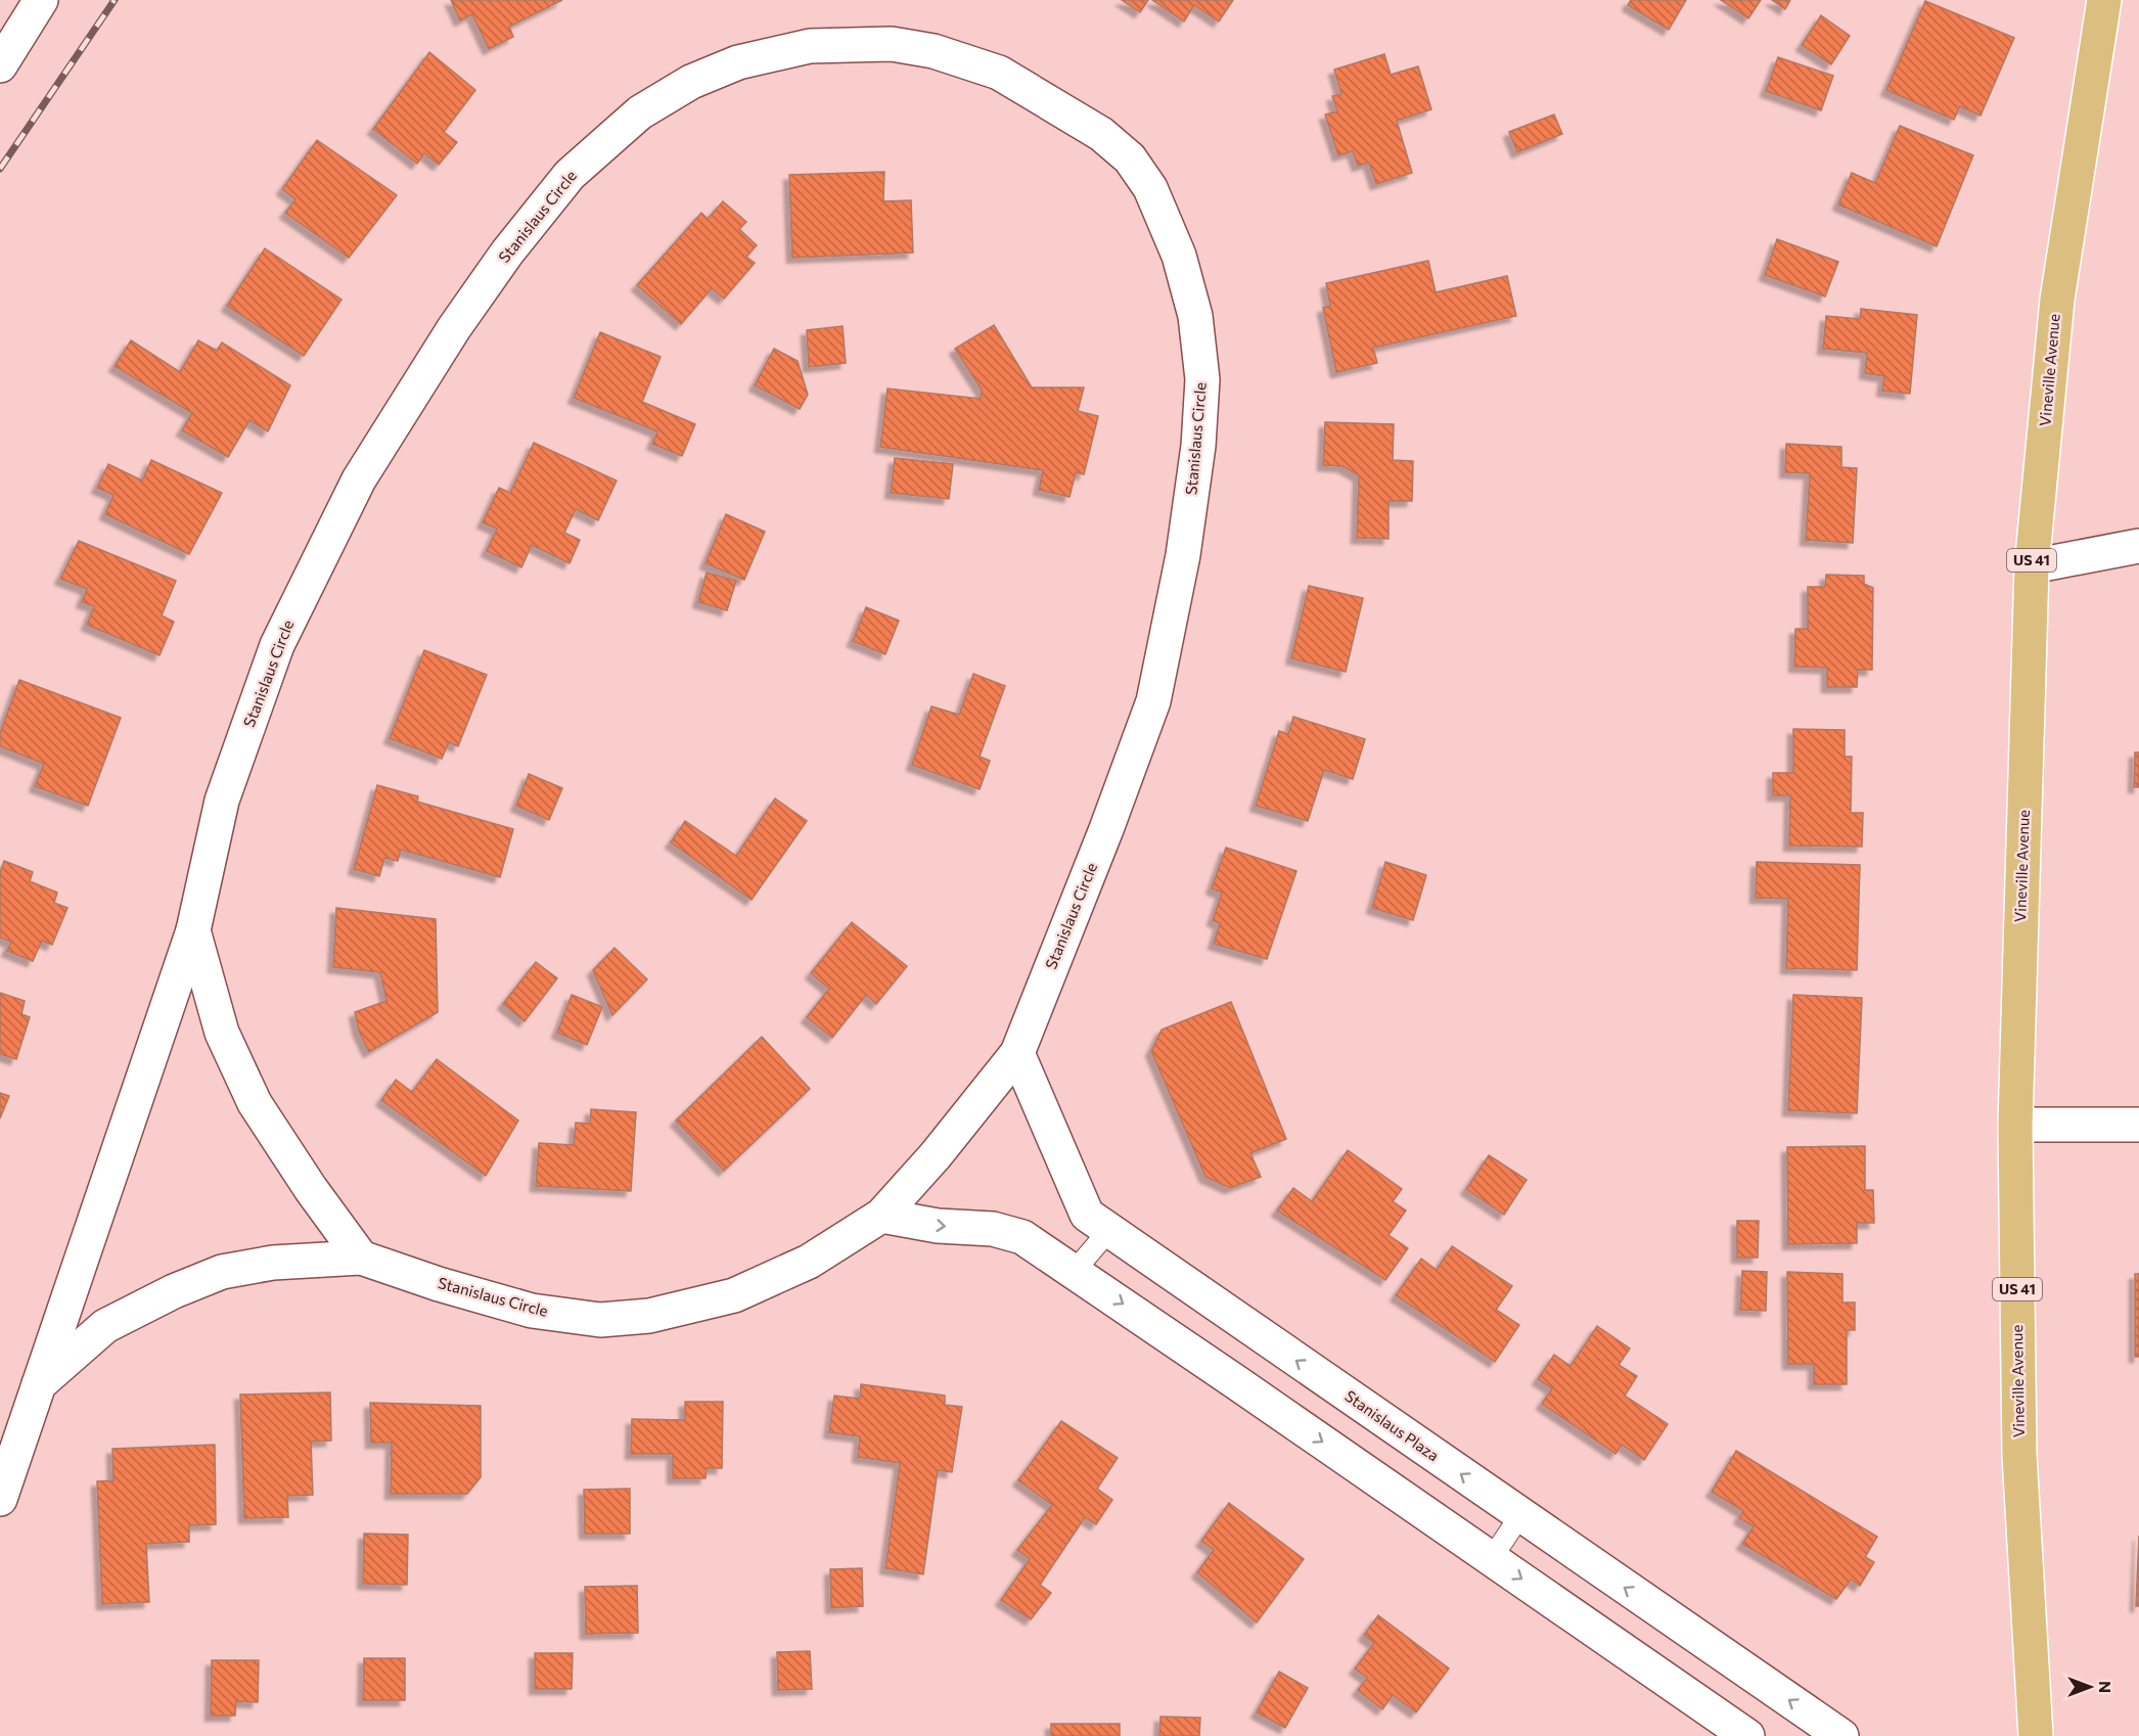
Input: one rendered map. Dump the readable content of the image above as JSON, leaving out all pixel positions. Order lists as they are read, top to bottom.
{
  "streets": {
    "main road": ["Vineville Avenue", "US 41"],
    "street": ["Stanislaus Circle", "Stanislaus Plaza"]
  },
  "crossings": [
    ["Stanislaus Circle", "Stanislaus Plaza"]
  ],
  "north": "right"
}
